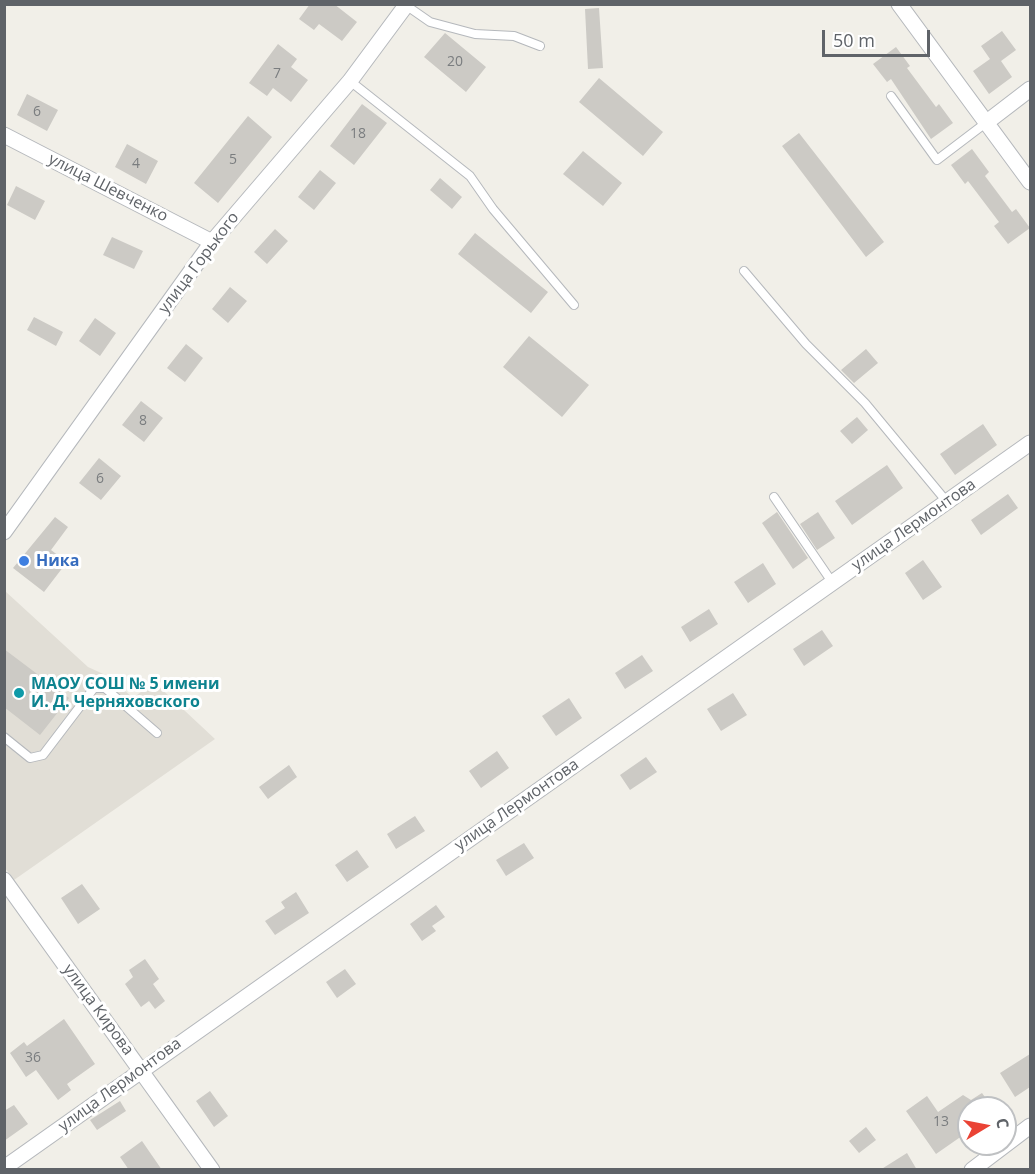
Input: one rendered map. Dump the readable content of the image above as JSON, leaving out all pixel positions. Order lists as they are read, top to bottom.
{
  "streets": {
    "street": [
      "улица Шевченко",
      "улица Горького",
      "улица Лермонтова",
      "улица Кирова"
    ]
  },
  "crossings": [
    ["улица Шевченко", "улица Горького"],
    ["улица Лермонтова", "улица Кирова"]
  ],
  "places": ["Ника", "МАОУ СОШ № 5 имени И. Д. Черняховского"],
  "house_numbers": [
    "20",
    "7",
    "6",
    "18",
    "5",
    "4",
    "8",
    "6",
    "36",
    "13"
  ],
  "scale_bar": "50 m",
  "north": "right"
}
